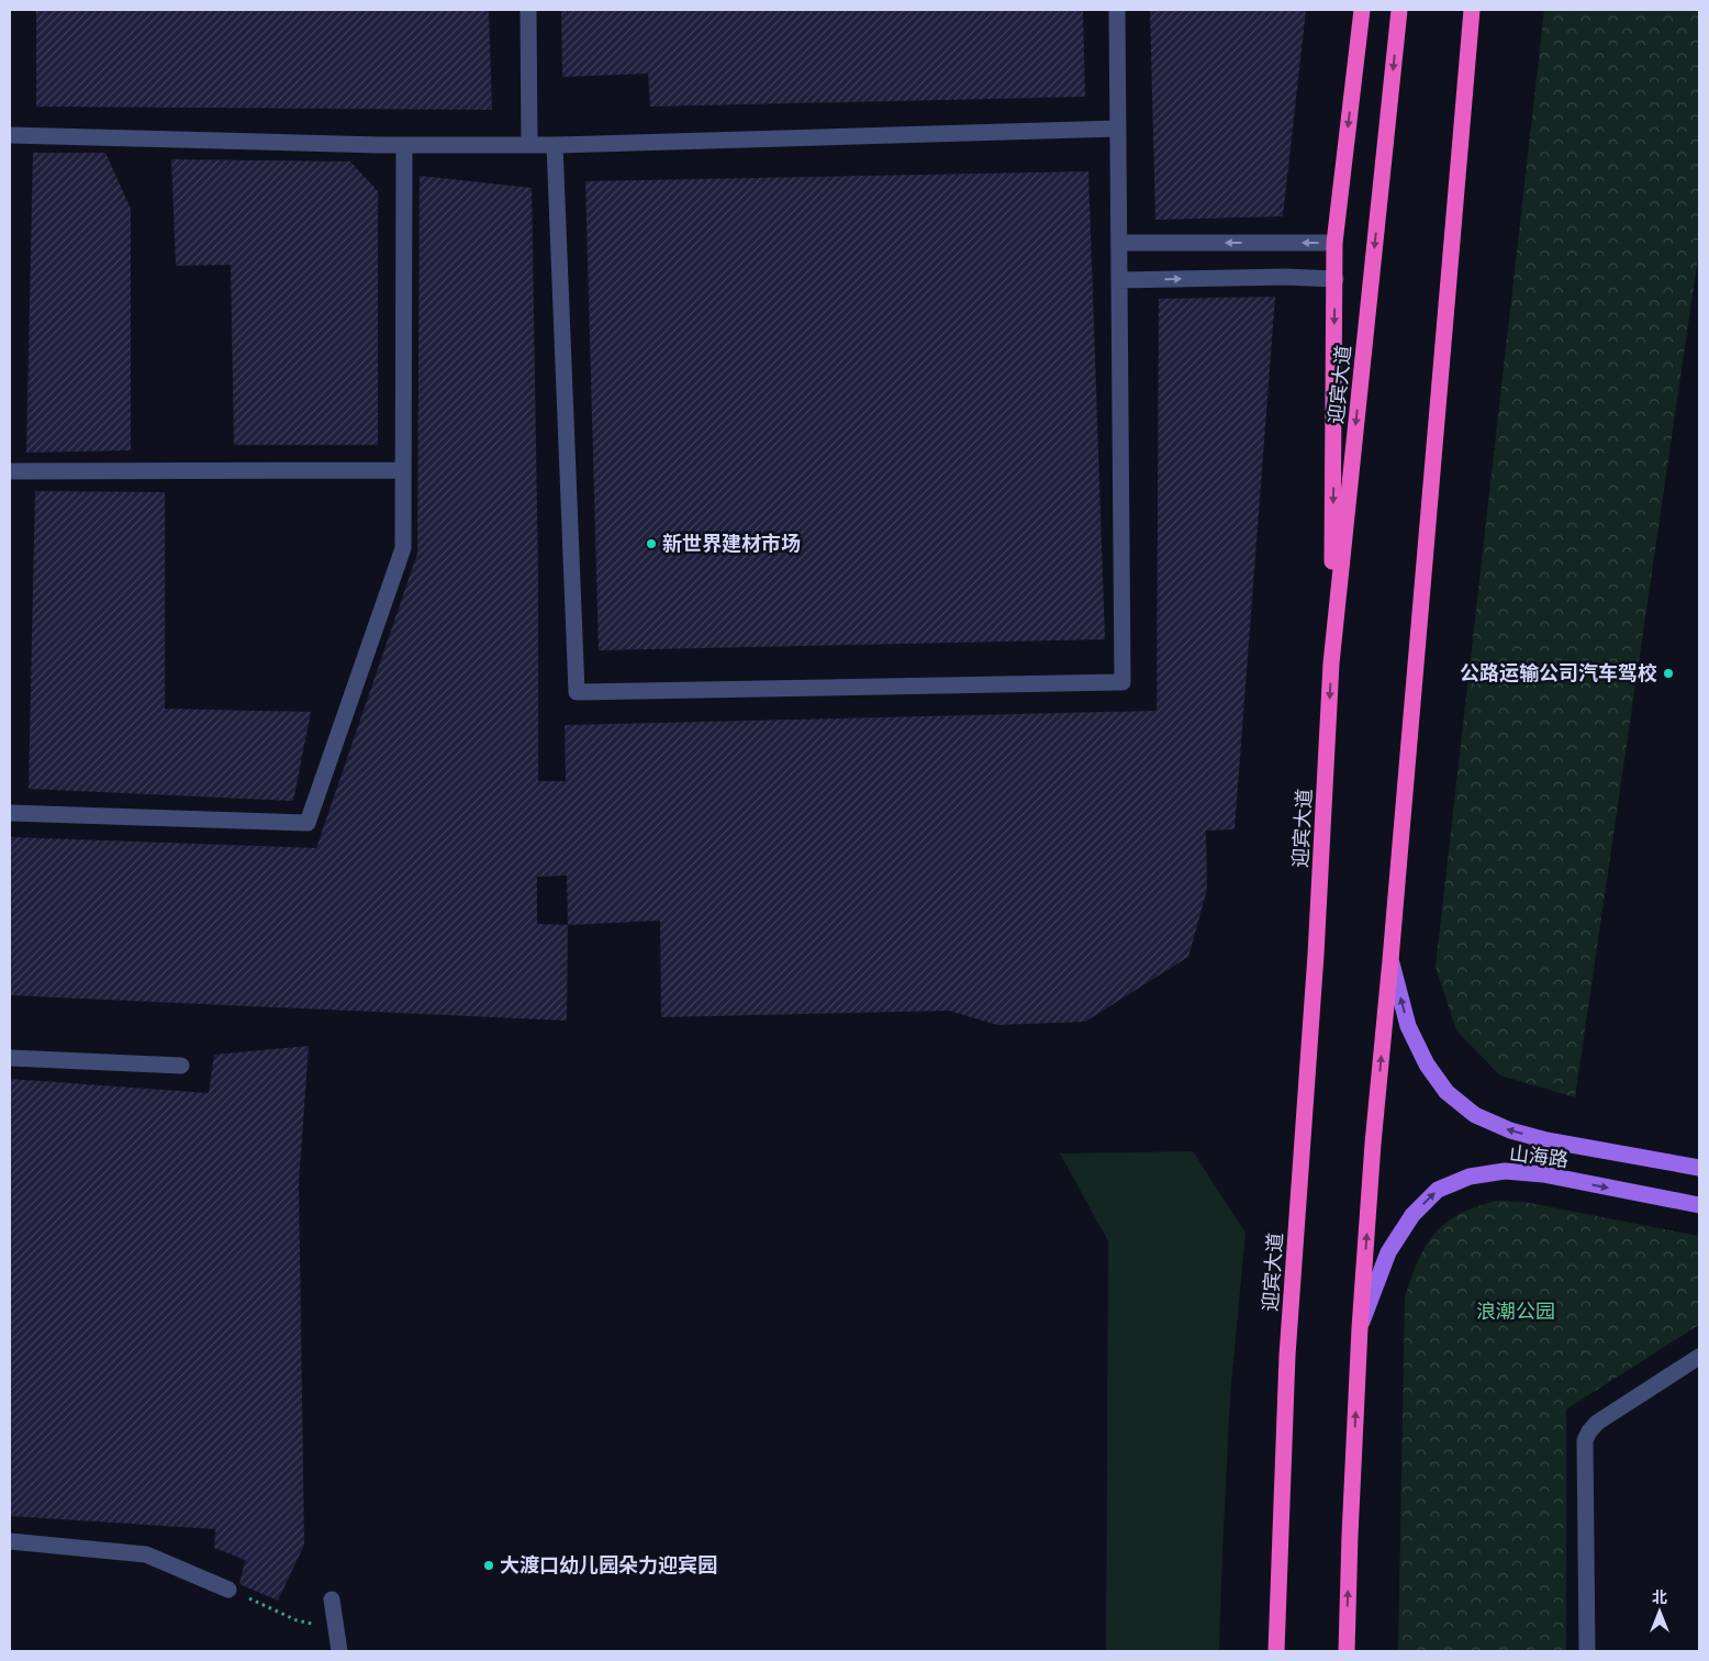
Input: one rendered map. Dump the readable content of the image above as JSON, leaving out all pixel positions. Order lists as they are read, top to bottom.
{
  "streets": {
    "highway": ["迎宾大道"],
    "main road": ["山海路"]
  },
  "parks": ["浪潮公园"],
  "places": ["新世界建材市场", "公路运输公司汽车驾校", "大渡口幼儿园朵力迎宾园"],
  "north": "top"
}
